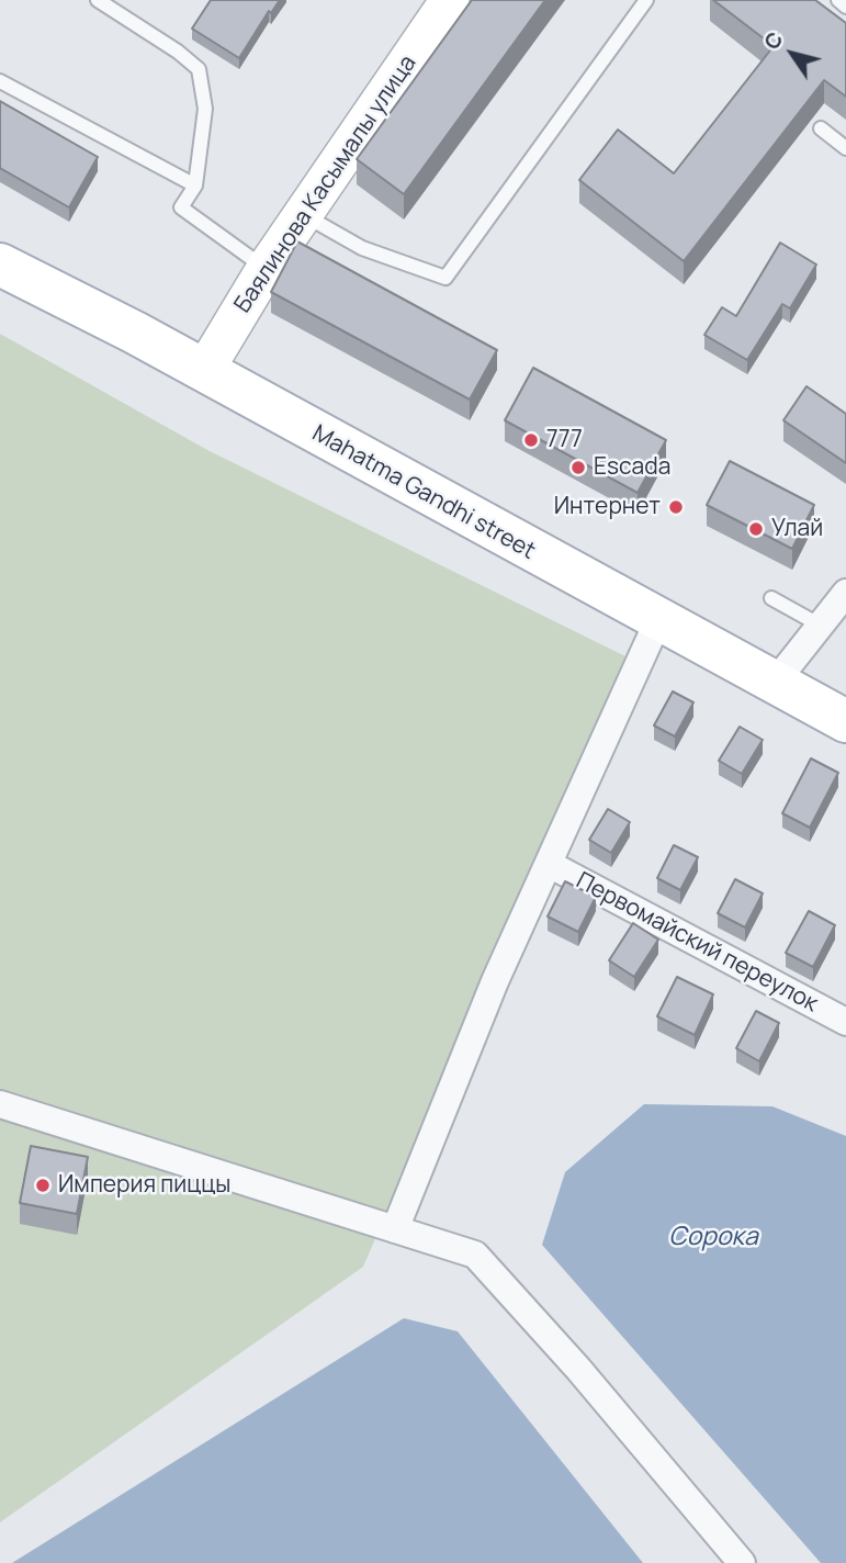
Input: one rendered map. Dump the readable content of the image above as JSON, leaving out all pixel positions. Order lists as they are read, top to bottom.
{
  "streets": {
    "main road": ["Баялинова Касымалы улица", "Mahatma Gandhi street"],
    "street": ["Первомайский переулок"]
  },
  "crossings": [
    ["Баялинова Касымалы улица", "Mahatma Gandhi street"]
  ],
  "water": ["Сорока"],
  "places": [
    "777",
    "Escada",
    "Интернет",
    "Улай",
    "Империя пиццы"
  ],
  "north": "top left"
}
